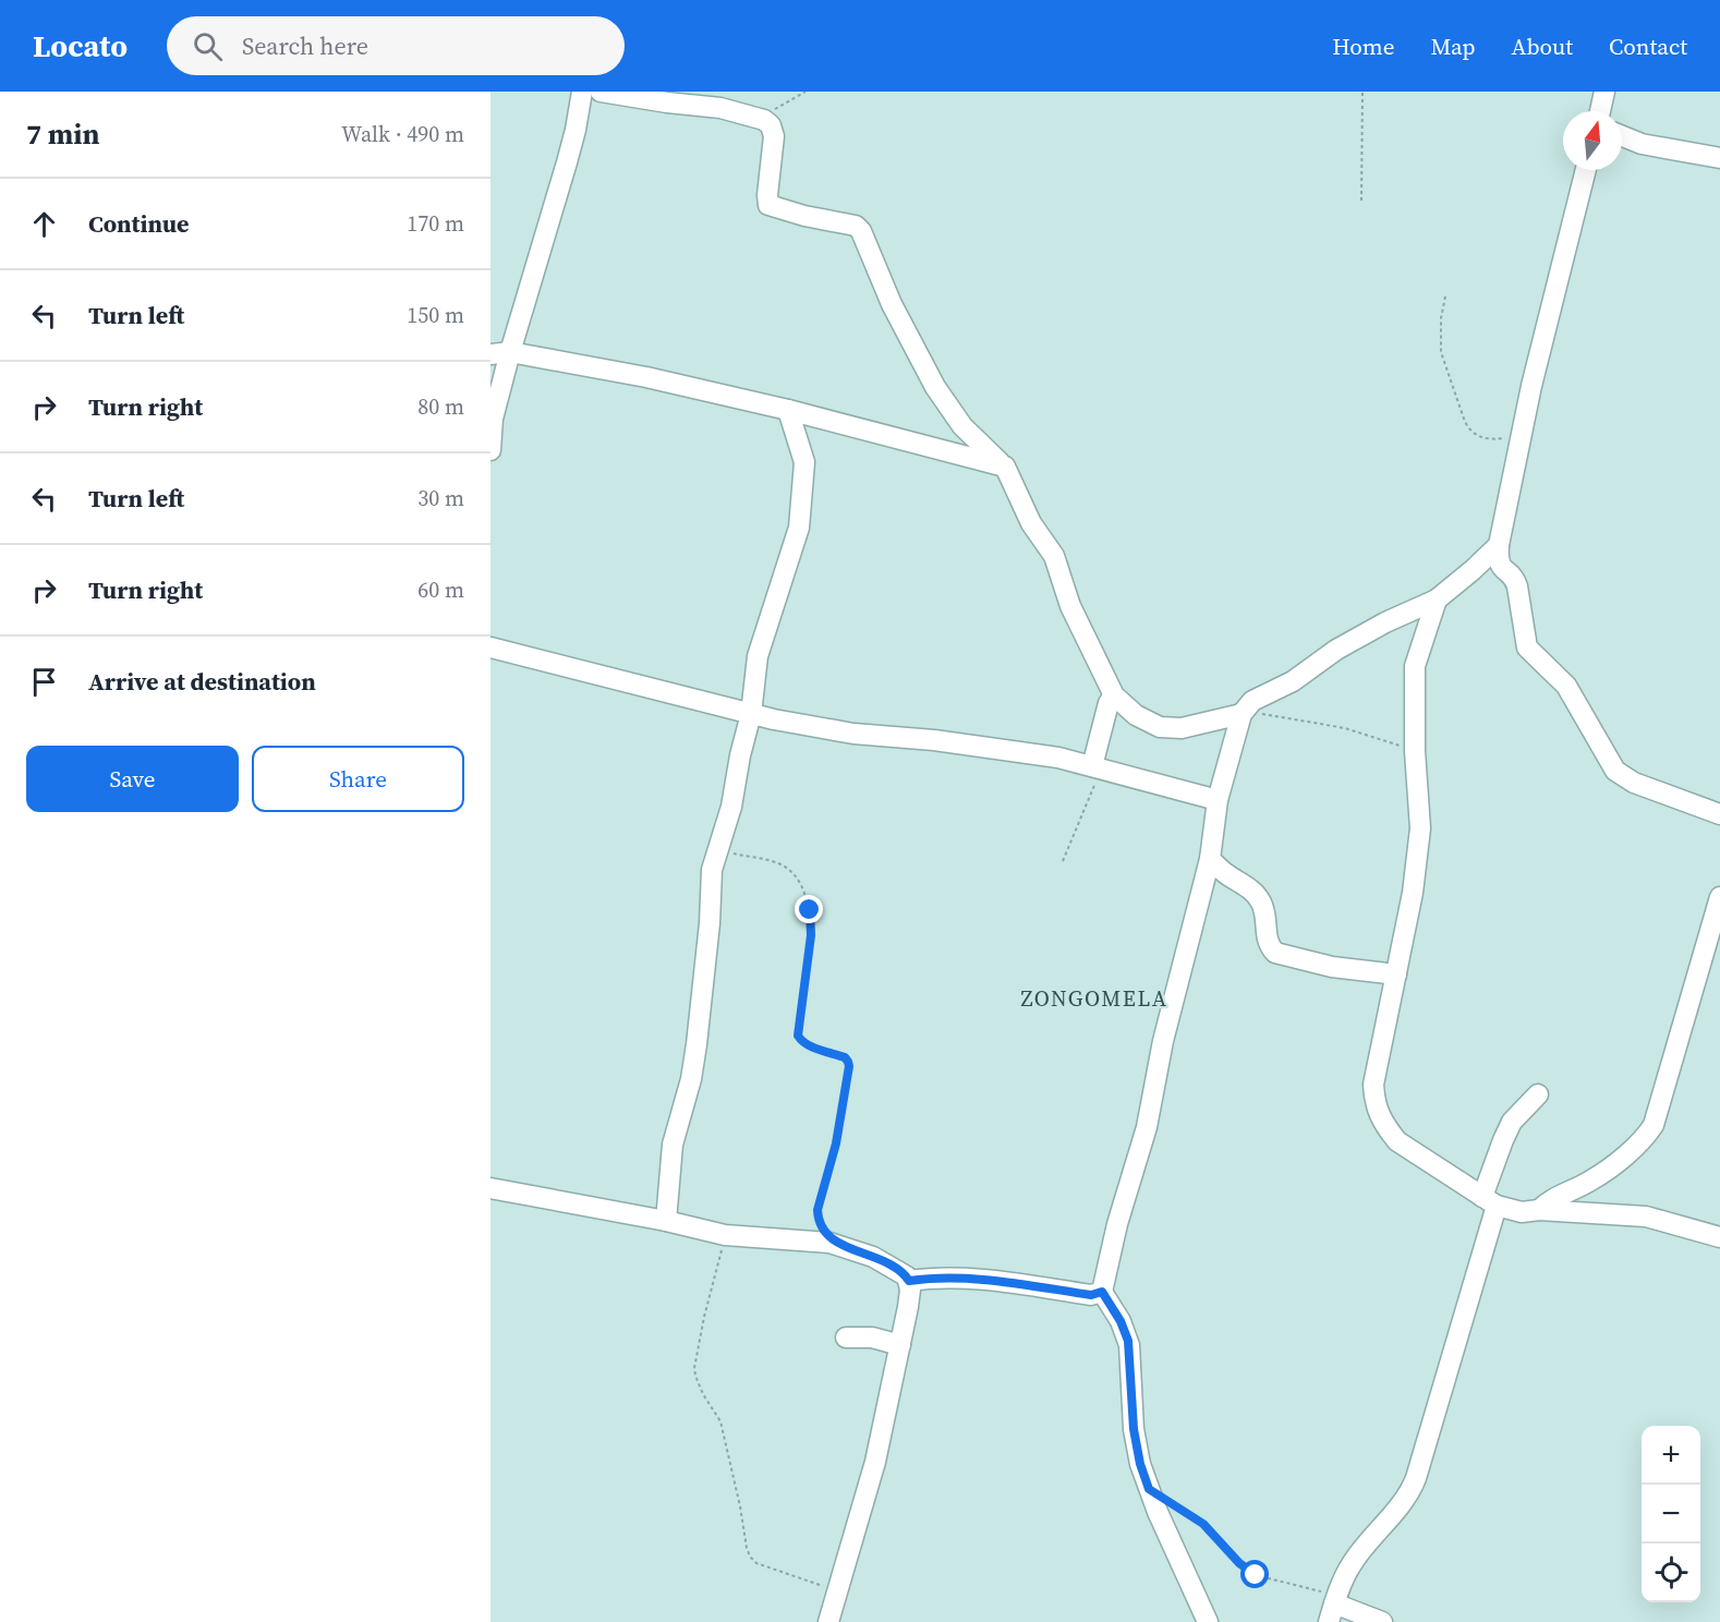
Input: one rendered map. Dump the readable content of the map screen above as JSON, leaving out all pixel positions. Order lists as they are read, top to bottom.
{
  "districts": ["ZONGOMELA"],
  "north": "top",
  "page": {
    "header": "Locato",
    "search": "Search here",
    "nav": [
      "Home",
      "Map",
      "About",
      "Contact"
    ],
    "heading": ["7 min", "Walk · 490 m"],
    "list": [
      ["Continue", "170 m"],
      ["Turn left", "150 m"],
      ["Turn right", "80 m"],
      ["Turn left", "30 m"],
      ["Turn right", "60 m"],
      "Arrive at destination"
    ],
    "buttons": ["Save", "Share"],
    "map_buttons": ["+", "−"]
  }
}
